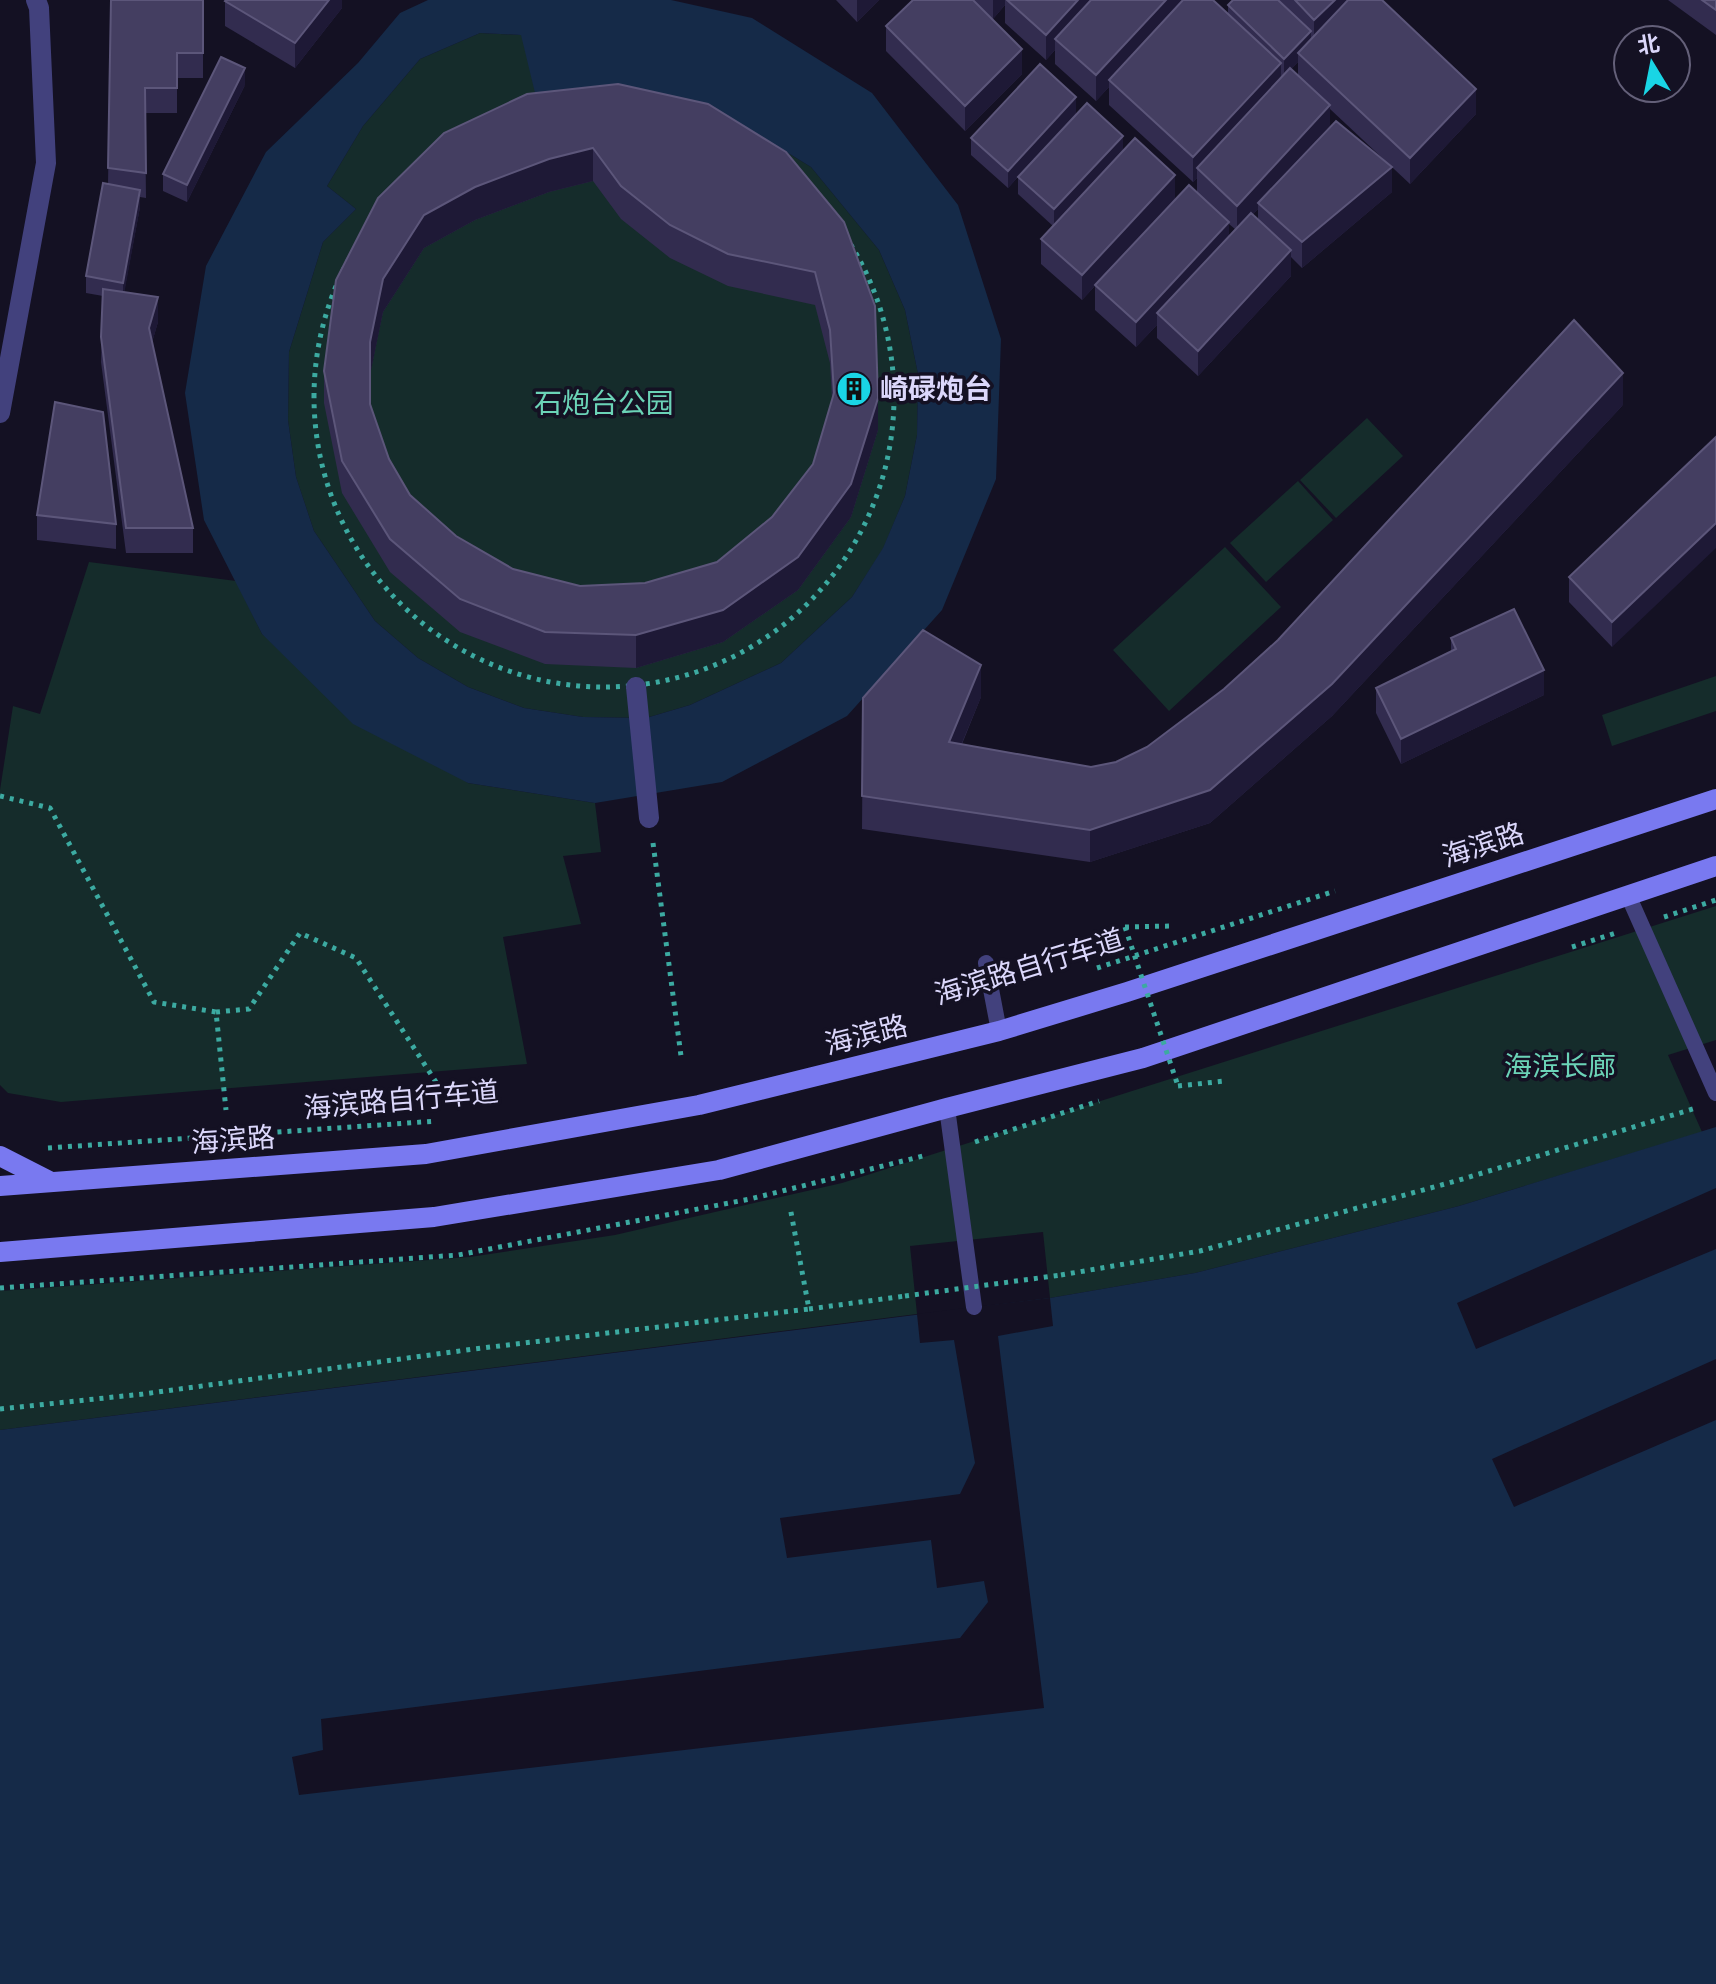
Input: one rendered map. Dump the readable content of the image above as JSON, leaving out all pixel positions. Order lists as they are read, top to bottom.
{
  "streets": {
    "main road": ["海滨路"],
    "path": ["海滨路自行车道"]
  },
  "parks": ["石炮台公园", "海滨长廊"],
  "places": {
    "building": ["崎碌炮台"]
  },
  "north": "top"
}
